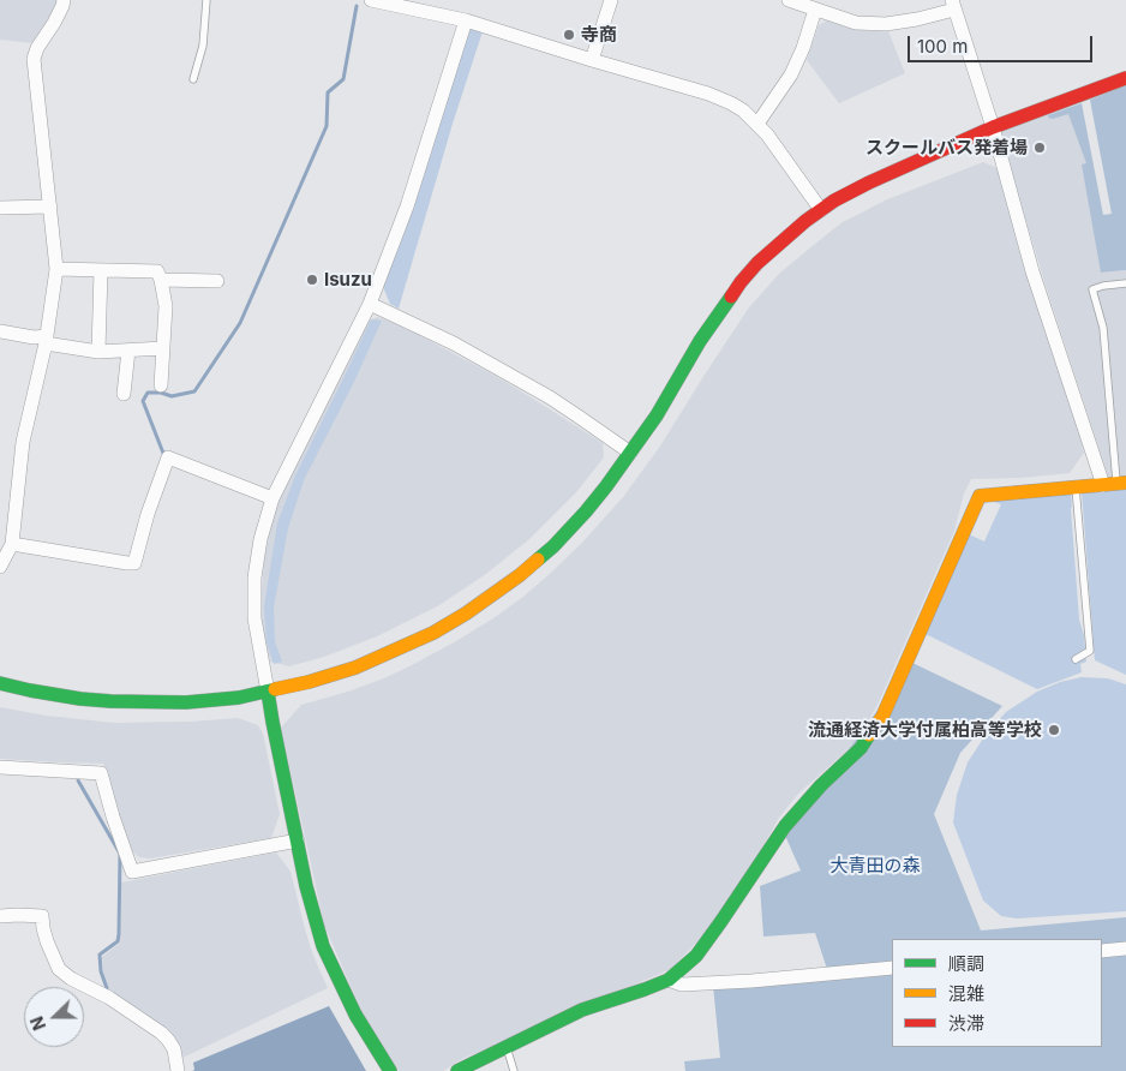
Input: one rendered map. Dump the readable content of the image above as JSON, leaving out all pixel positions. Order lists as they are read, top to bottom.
{
  "parks": ["大青田の森"],
  "places": [
    "寺商",
    "スクールバス発着場",
    "Isuzu",
    "流通経済大学付属柏高等学校"
  ],
  "legend": ["順調", "混雑", "渋滞"],
  "scale_bar": "100 m",
  "north": "left"
}
